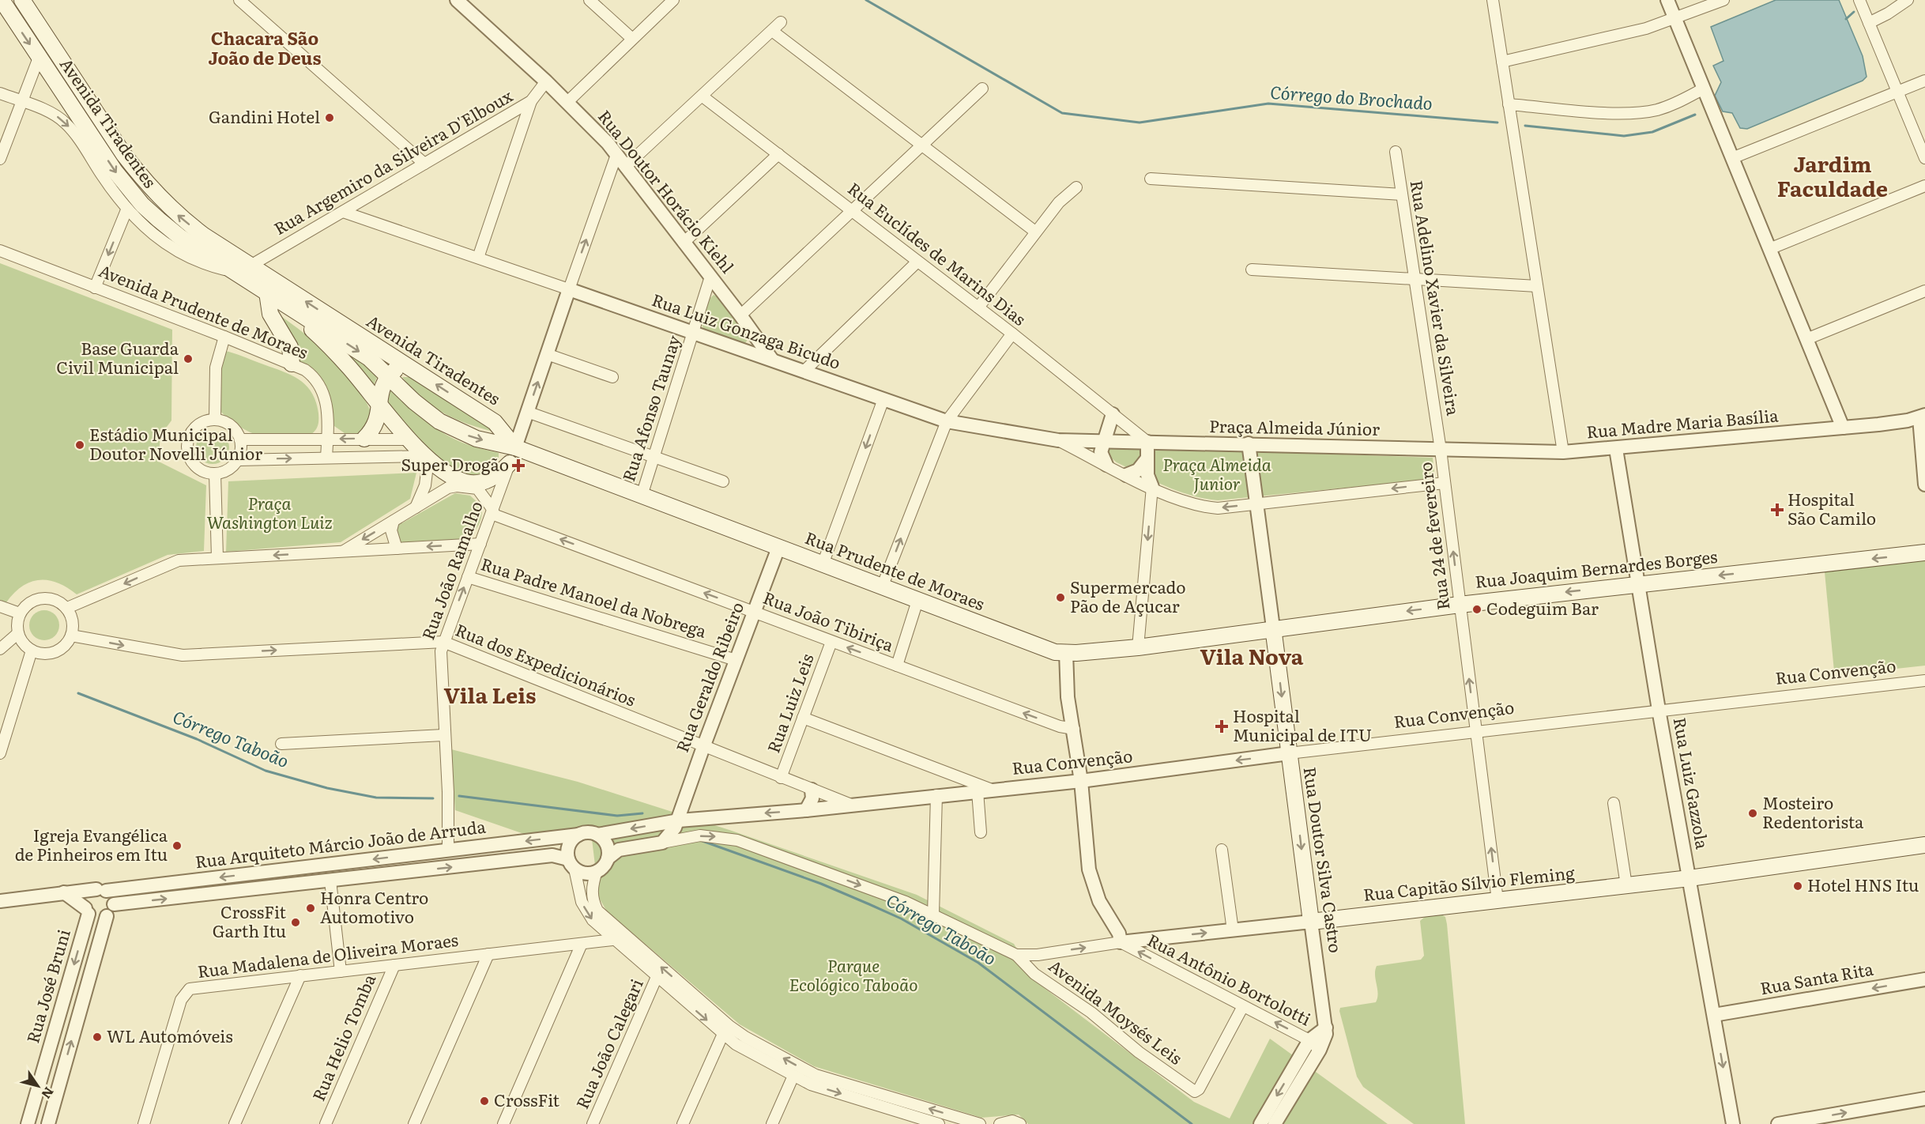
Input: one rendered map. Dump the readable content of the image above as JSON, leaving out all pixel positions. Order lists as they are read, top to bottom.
{
  "streets": {
    "main road": [
      "Avenida Tiradentes",
      "Rua Joaquim Bernardes Borges",
      "Rua Prudente de Moraes",
      "Rua Doutor Silva Castro",
      "Rua Capitão Sílvio Fleming"
    ],
    "street": [
      "Rua Argemiro da Silveira D'Elboux",
      "Rua Doutor Horácio Kiehl",
      "Rua Euclídes de Marins Dias",
      "Rua Adelino Xavier da Silveira",
      "Avenida Prudente de Moraes",
      "Rua Luiz Gonzaga Bicudo",
      "Rua Afonso Taunay",
      "Rua Madre Maria Basília",
      "Praça Almeida Júnior",
      "Rua 24 de fevereiro",
      "Rua João Ramalho",
      "Rua Padre Manoel da Nobrega",
      "Rua João Tibiriça",
      "Rua dos Expedicionários",
      "Rua Convenção",
      "Rua Geraldo Ribeiro",
      "Rua Luiz Leis",
      "Rua Luiz Gazzola",
      "Rua Arquiteto Márcio João de Arruda",
      "Rua Madalena de Oliveira Moraes",
      "Rua Santa Rita",
      "Rua Antônio Bortolotti",
      "Rua José Bruni",
      "Avenida Moysés Leis",
      "Rua Helio Tomba",
      "Rua João Calegari"
    ]
  },
  "crossings": [
    ["Avenida Tiradentes", "Rua Argemiro da Silveira D'Elboux"],
    ["Avenida Tiradentes", "Rua João Ramalho"],
    ["Avenida Tiradentes", "Rua Prudente de Moraes"],
    ["Rua Argemiro da Silveira D'Elboux", "Rua Doutor Horácio Kiehl"],
    ["Rua Argemiro da Silveira D'Elboux", "Rua Luiz Gonzaga Bicudo"],
    ["Rua Doutor Horácio Kiehl", "Rua Luiz Gonzaga Bicudo"],
    ["Rua Doutor Horácio Kiehl", "Rua Afonso Taunay"],
    ["Rua Euclídes de Marins Dias", "Rua Luiz Gonzaga Bicudo"],
    ["Rua Euclídes de Marins Dias", "Praça Almeida Júnior"],
    ["Rua Adelino Xavier da Silveira", "Rua Madre Maria Basília"],
    ["Rua Adelino Xavier da Silveira", "Praça Almeida Júnior"],
    ["Rua Adelino Xavier da Silveira", "Rua 24 de fevereiro"],
    ["Rua Luiz Gonzaga Bicudo", "Rua Afonso Taunay"],
    ["Rua Luiz Gonzaga Bicudo", "Praça Almeida Júnior"],
    ["Rua Afonso Taunay", "Rua Prudente de Moraes"],
    ["Rua Madre Maria Basília", "Praça Almeida Júnior"],
    ["Rua Madre Maria Basília", "Rua 24 de fevereiro"],
    ["Rua Madre Maria Basília", "Rua Luiz Gazzola"],
    ["Praça Almeida Júnior", "Rua 24 de fevereiro"],
    ["Praça Almeida Júnior", "Rua Doutor Silva Castro"],
    ["Rua 24 de fevereiro", "Rua Joaquim Bernardes Borges"],
    ["Rua 24 de fevereiro", "Rua Convenção"],
    ["Rua 24 de fevereiro", "Rua Capitão Sílvio Fleming"],
    ["Rua Joaquim Bernardes Borges", "Rua Prudente de Moraes"],
    ["Rua Joaquim Bernardes Borges", "Rua Luiz Gazzola"],
    ["Rua Joaquim Bernardes Borges", "Rua Doutor Silva Castro"],
    ["Rua João Ramalho", "Rua Prudente de Moraes"],
    ["Rua João Ramalho", "Rua Padre Manoel da Nobrega"],
    ["Rua João Ramalho", "Rua João Tibiriça"],
    ["Rua João Ramalho", "Rua dos Expedicionários"],
    ["Rua João Ramalho", "Rua Arquiteto Márcio João de Arruda"],
    ["Rua Prudente de Moraes", "Rua Geraldo Ribeiro"],
    ["Rua Prudente de Moraes", "Rua Doutor Silva Castro"],
    ["Rua Padre Manoel da Nobrega", "Rua Geraldo Ribeiro"],
    ["Rua João Tibiriça", "Rua Geraldo Ribeiro"],
    ["Rua João Tibiriça", "Rua Luiz Leis"],
    ["Rua dos Expedicionários", "Rua Convenção"],
    ["Rua dos Expedicionários", "Rua Geraldo Ribeiro"],
    ["Rua dos Expedicionários", "Rua Luiz Leis"],
    ["Rua Convenção", "Rua Geraldo Ribeiro"],
    ["Rua Convenção", "Rua Luiz Gazzola"],
    ["Rua Convenção", "Rua Doutor Silva Castro"],
    ["Rua Luiz Gazzola", "Rua Capitão Sílvio Fleming"],
    ["Rua Luiz Gazzola", "Rua Santa Rita"],
    ["Rua Arquiteto Márcio João de Arruda", "Rua José Bruni"],
    ["Rua Doutor Silva Castro", "Rua Capitão Sílvio Fleming"],
    ["Rua Capitão Sílvio Fleming", "Rua Antônio Bortolotti"],
    ["Rua Capitão Sílvio Fleming", "Avenida Moysés Leis"],
    ["Rua Madalena de Oliveira Moraes", "Rua Helio Tomba"],
    ["Rua Antônio Bortolotti", "Avenida Moysés Leis"]
  ],
  "one_way": [
    "Rua 24 de fevereiro",
    "Rua Joaquim Bernardes Borges",
    "Rua Doutor Silva Castro",
    "Rua Santa Rita",
    "Rua Antônio Bortolotti"
  ],
  "districts": [
    "Chacara São João de Deus",
    "Jardim Faculdade",
    "Vila Nova",
    "Vila Leis"
  ],
  "water": ["Córrego do Brochado", "Córrego Taboão"],
  "parks": ["Praça Almeida Junior", "Praça Washington Luiz", "Parque Ecológico Taboão"],
  "places": {
    "other": [
      "Gandini Hotel",
      "Base Guarda Civil Municipal",
      "Estádio Municipal Doutor Novelli Júnior",
      "Supermercado Pão de Açucar",
      "Codeguim Bar",
      "Mosteiro Redentorista",
      "Igreja Evangélica de Pinheiros em Itu",
      "Hotel HNS Itu",
      "Honra Centro Automotivo",
      "CrossFit Garth Itu",
      "WL Automóveis",
      "CrossFit"
    ],
    "health": ["Super Drogão", "Hospital São Camilo", "Hospital Municipal de ITU"]
  },
  "north": "bottom right"
}
